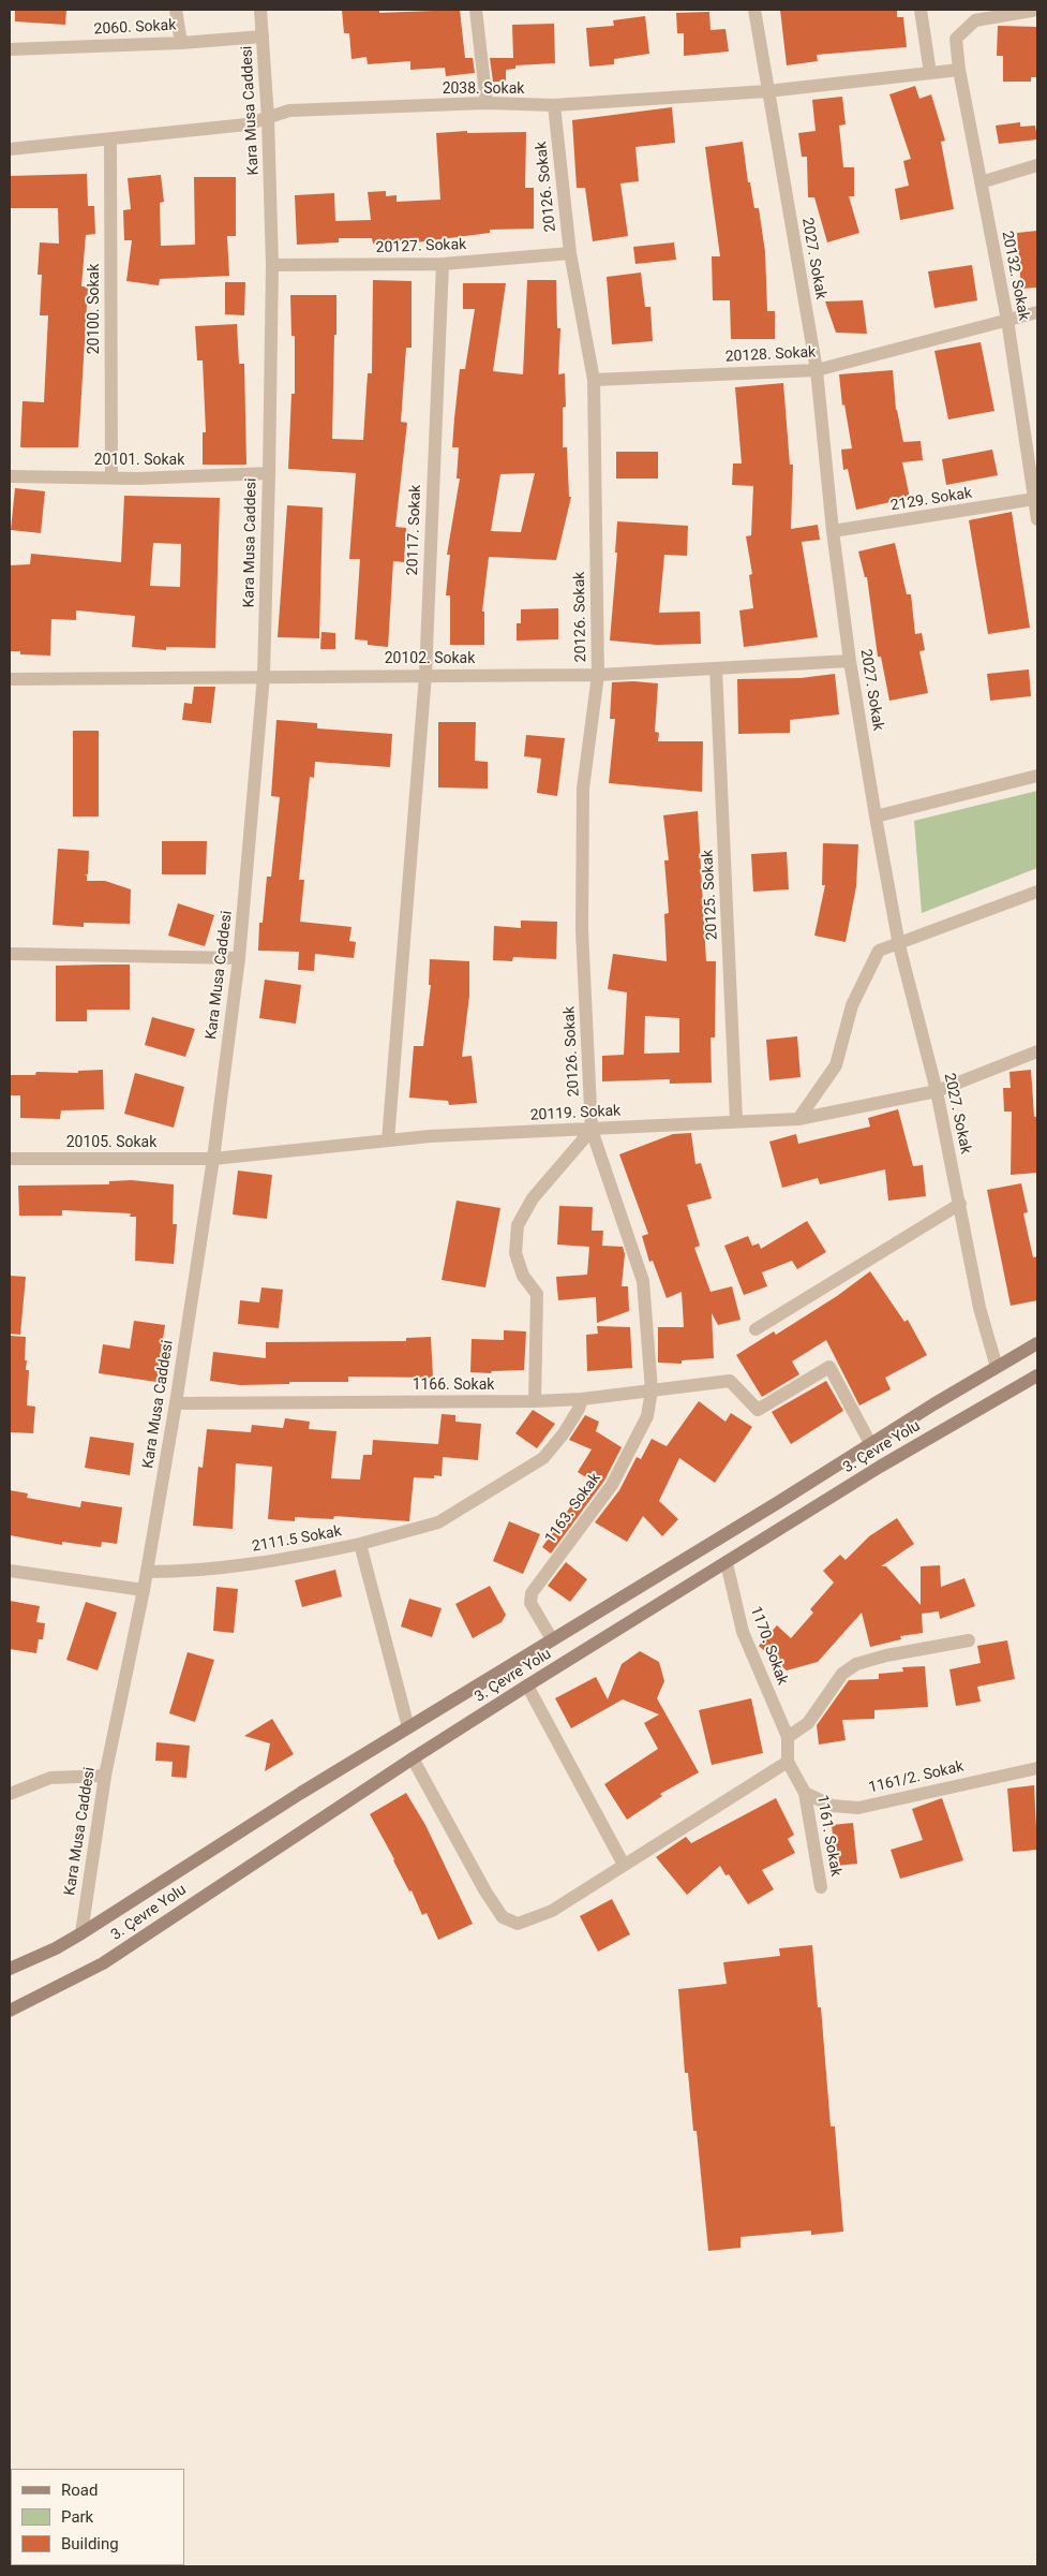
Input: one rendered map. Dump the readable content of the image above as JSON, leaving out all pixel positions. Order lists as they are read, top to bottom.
{
  "streets": {
    "main road": ["3. Çevre Yolu"],
    "street": [
      "2060. Sokak",
      "2038. Sokak",
      "Kara Musa Caddesi",
      "20126. Sokak",
      "20127. Sokak",
      "2027. Sokak",
      "20132. Sokak",
      "20100. Sokak",
      "20128. Sokak",
      "20101. Sokak",
      "2129. Sokak",
      "20117. Sokak",
      "20102. Sokak",
      "20125. Sokak",
      "20119. Sokak",
      "20105. Sokak",
      "1166. Sokak",
      "1163. Sokak",
      "2111.5 Sokak",
      "1170. Sokak",
      "1161/2. Sokak",
      "1161. Sokak"
    ]
  },
  "crossings": [
    ["2060. Sokak", "Kara Musa Caddesi"],
    ["2038. Sokak", "Kara Musa Caddesi"],
    ["2038. Sokak", "20126. Sokak"],
    ["2038. Sokak", "2027. Sokak"],
    ["2038. Sokak", "20132. Sokak"],
    ["2038. Sokak", "20100. Sokak"],
    ["Kara Musa Caddesi", "20127. Sokak"],
    ["Kara Musa Caddesi", "20101. Sokak"],
    ["Kara Musa Caddesi", "20102. Sokak"],
    ["Kara Musa Caddesi", "20119. Sokak"],
    ["Kara Musa Caddesi", "20105. Sokak"],
    ["Kara Musa Caddesi", "1166. Sokak"],
    ["Kara Musa Caddesi", "3. Çevre Yolu"],
    ["Kara Musa Caddesi", "2111.5 Sokak"],
    ["20126. Sokak", "20127. Sokak"],
    ["20126. Sokak", "20128. Sokak"],
    ["20126. Sokak", "20102. Sokak"],
    ["20126. Sokak", "20119. Sokak"],
    ["20126. Sokak", "1166. Sokak"],
    ["20126. Sokak", "1163. Sokak"],
    ["20127. Sokak", "20117. Sokak"],
    ["2027. Sokak", "20128. Sokak"],
    ["2027. Sokak", "2129. Sokak"],
    ["2027. Sokak", "20102. Sokak"],
    ["2027. Sokak", "20119. Sokak"],
    ["2027. Sokak", "3. Çevre Yolu"],
    ["20132. Sokak", "20128. Sokak"],
    ["20132. Sokak", "2129. Sokak"],
    ["20100. Sokak", "20101. Sokak"],
    ["20117. Sokak", "20102. Sokak"],
    ["20117. Sokak", "20119. Sokak"],
    ["20102. Sokak", "20125. Sokak"],
    ["20125. Sokak", "20119. Sokak"],
    ["20119. Sokak", "20105. Sokak"],
    ["1166. Sokak", "3. Çevre Yolu"],
    ["1166. Sokak", "1163. Sokak"],
    ["3. Çevre Yolu", "1163. Sokak"],
    ["3. Çevre Yolu", "2111.5 Sokak"],
    ["3. Çevre Yolu", "1170. Sokak"],
    ["1161/2. Sokak", "1161. Sokak"]
  ],
  "legend": ["Road", "Park", "Building"]
}
